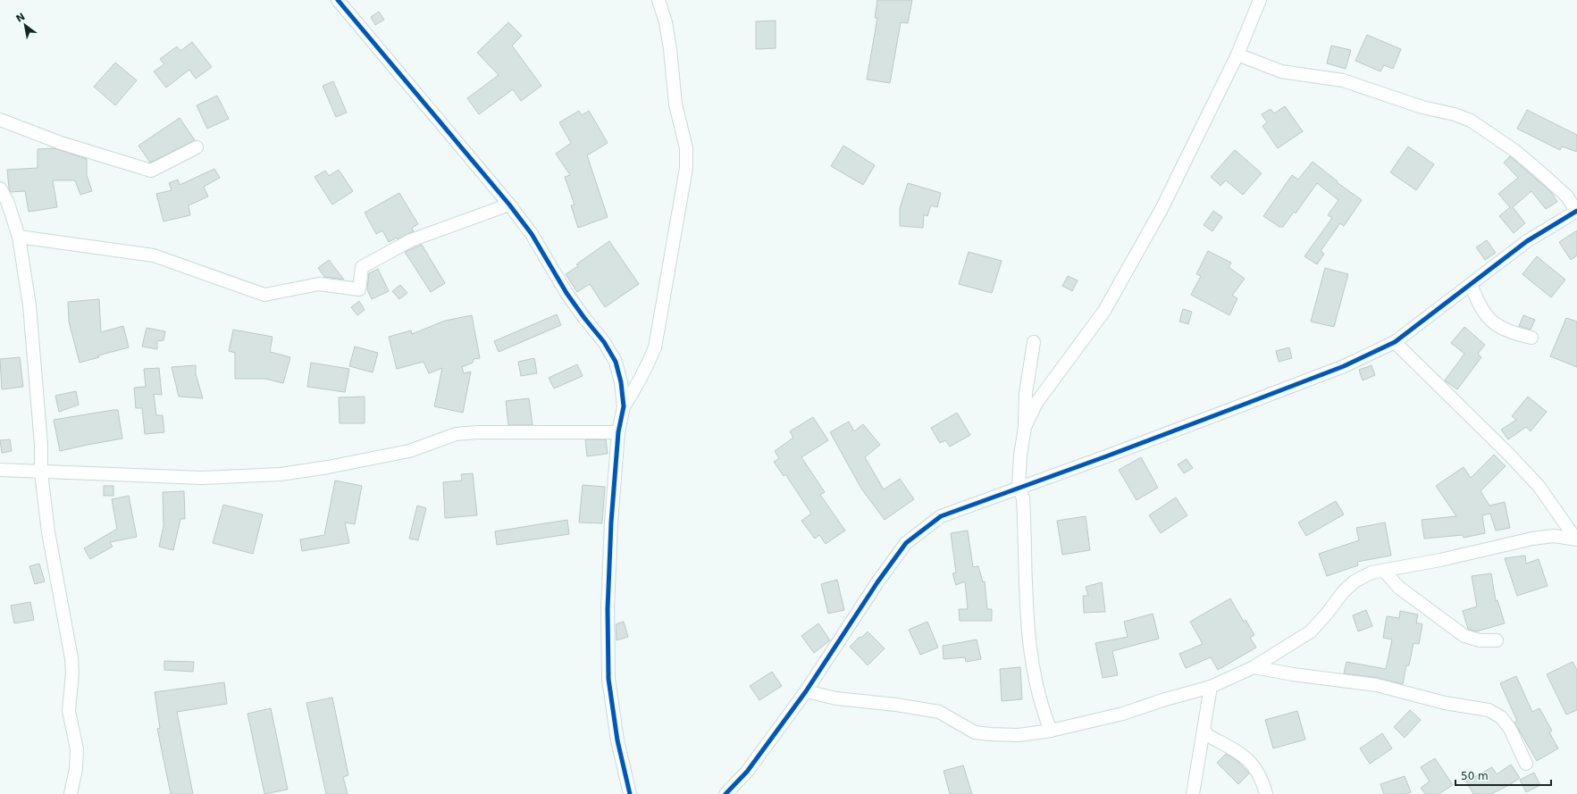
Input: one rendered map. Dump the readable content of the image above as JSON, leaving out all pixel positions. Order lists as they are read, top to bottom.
{
  "scale_bar": "50 m",
  "north": "top left"
}
